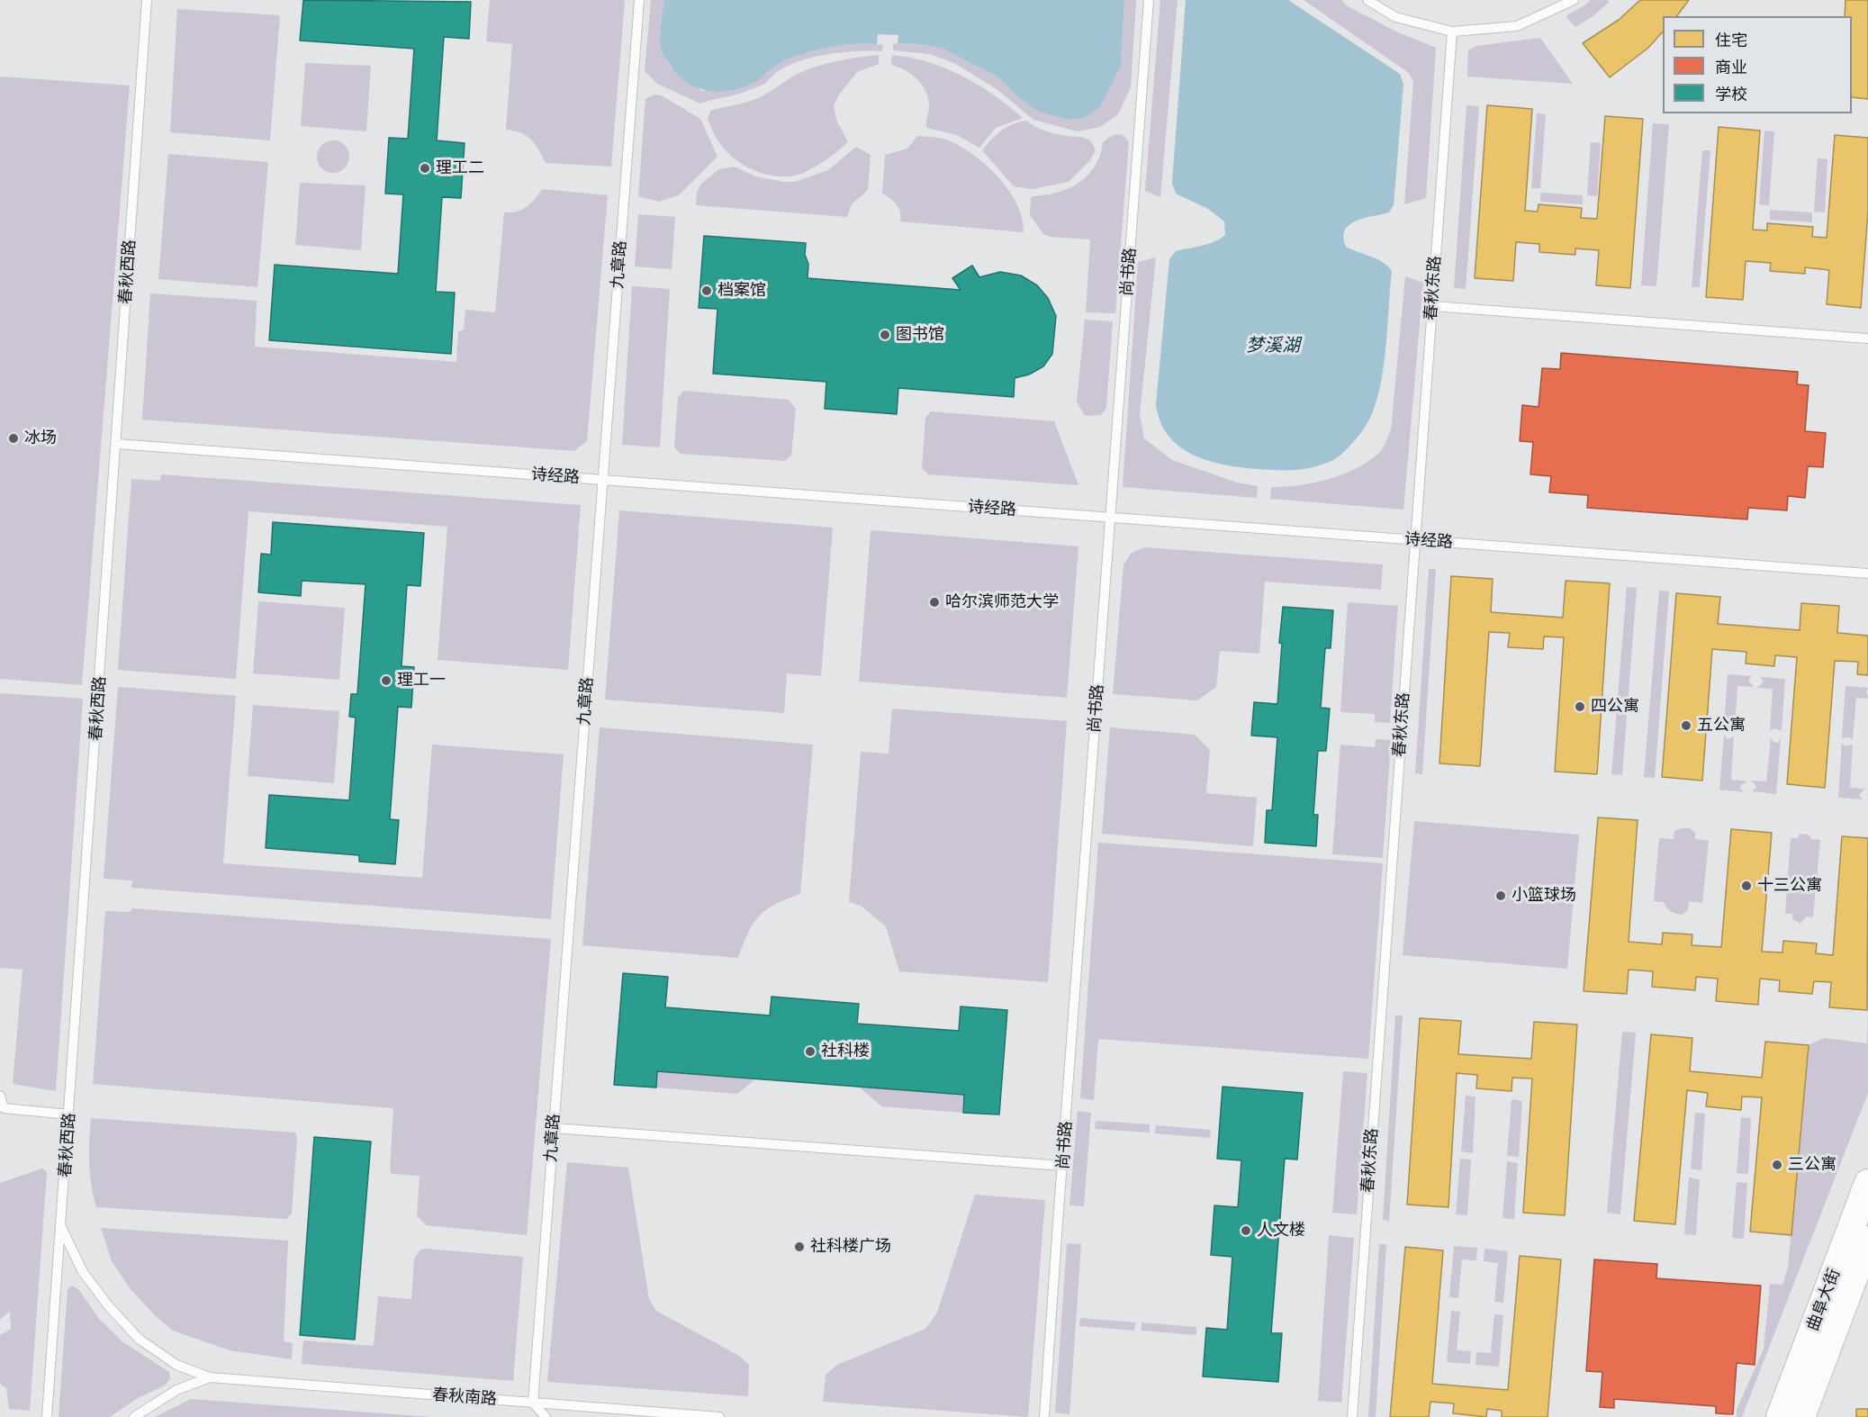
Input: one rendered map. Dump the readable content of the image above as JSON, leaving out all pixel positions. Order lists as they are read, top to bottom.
{
  "streets": {
    "street": ["曲阜大街"],
    "lane": [
      "九章路",
      "春秋西路",
      "尚书路",
      "春秋东路",
      "诗经路",
      "春秋南路"
    ]
  },
  "crossings": [
    ["九章路", "诗经路"],
    ["九章路", "春秋南路"],
    ["春秋西路", "诗经路"],
    ["春秋西路", "春秋南路"],
    ["尚书路", "诗经路"],
    ["春秋东路", "诗经路"]
  ],
  "water": ["梦溪湖"],
  "places": [
    "理工二",
    "档案馆",
    "图书馆",
    "冰场",
    "哈尔滨师范大学",
    "理工一",
    "四公寓",
    "五公寓",
    "十三公寓",
    "小篮球场",
    "社科楼",
    "三公寓",
    "人文楼",
    "社科楼广场"
  ],
  "legend": ["住宅", "商业", "学校"]
}
